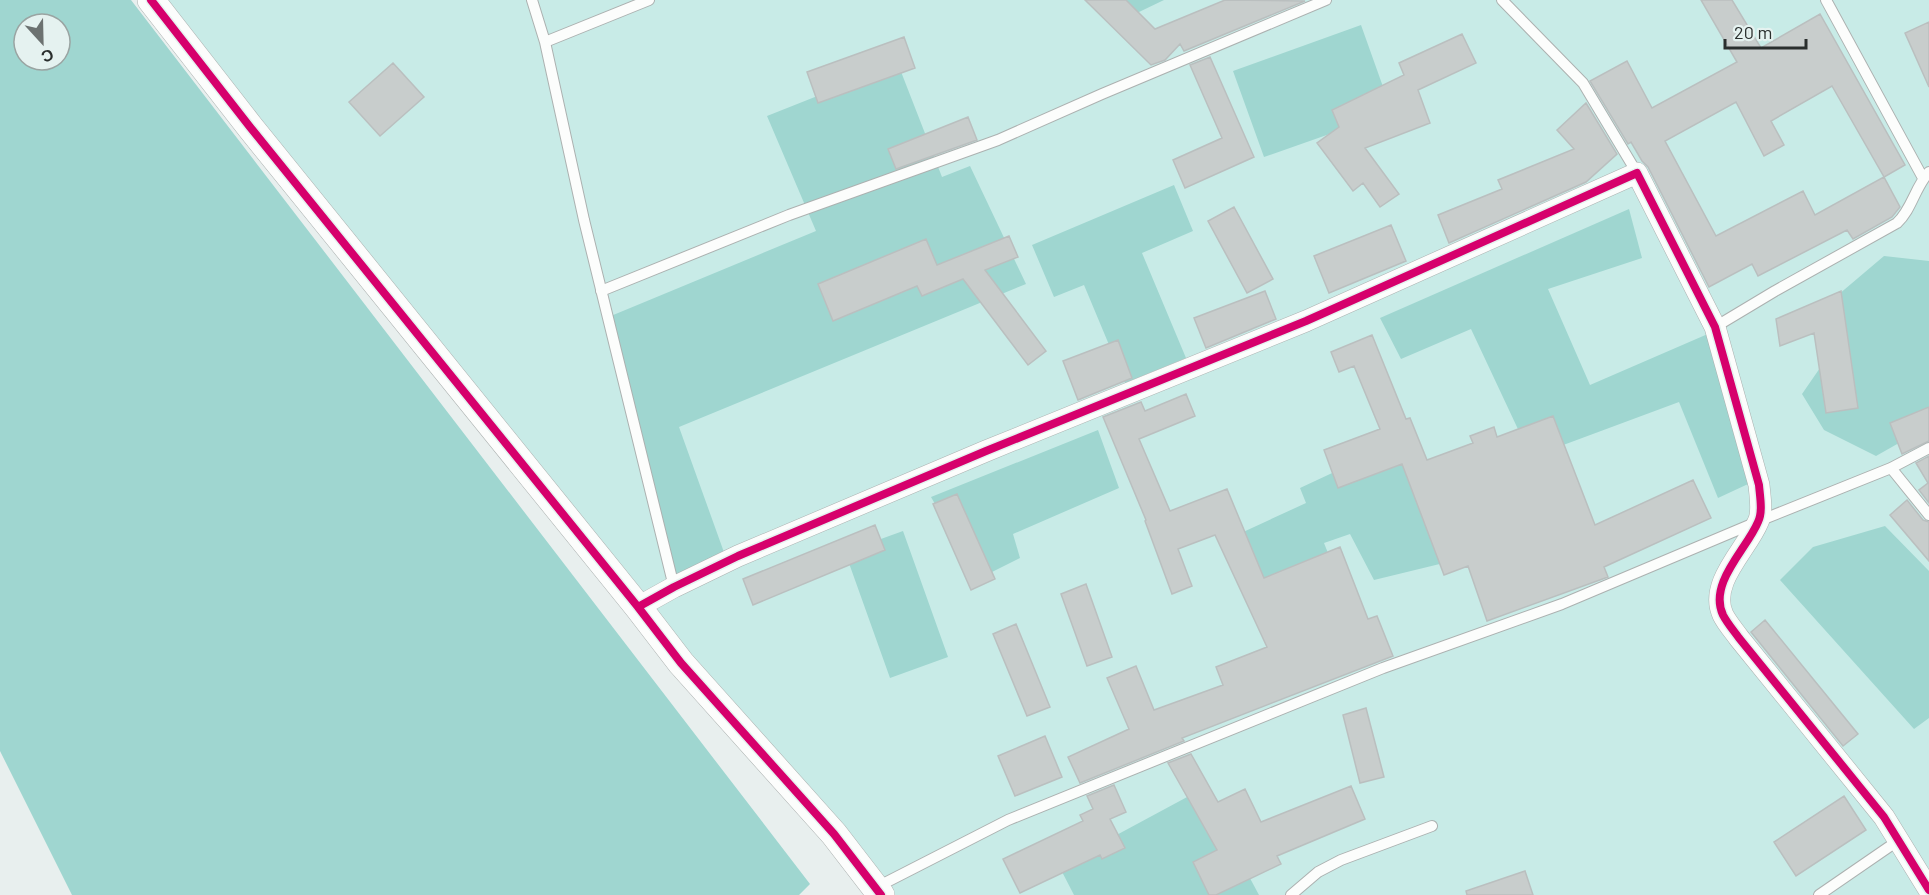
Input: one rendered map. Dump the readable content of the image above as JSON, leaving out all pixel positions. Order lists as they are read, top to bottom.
{
  "scale_bar": "20 m",
  "north": "bottom"
}
